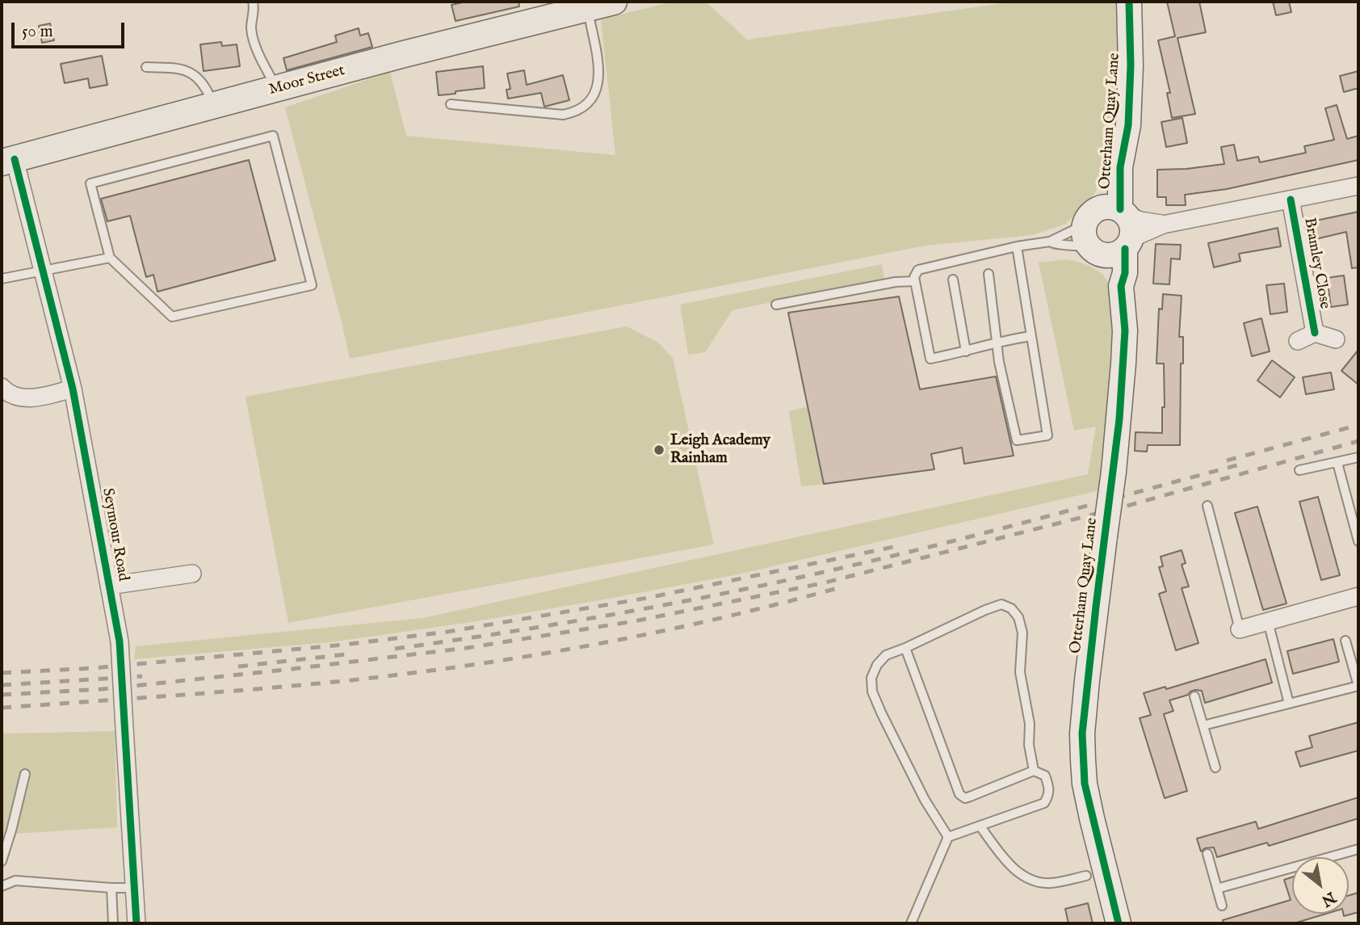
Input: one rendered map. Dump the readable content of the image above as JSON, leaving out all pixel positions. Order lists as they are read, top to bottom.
{
  "streets": {
    "main road": ["Moor Street"],
    "street": ["Otterham Quay Lane", "Bramley Close", "Seymour Road"]
  },
  "crossings": [
    ["Moor Street", "Seymour Road"]
  ],
  "places": ["Leigh Academy Rainham"],
  "scale_bar": "50 m",
  "north": "bottom right"
}
